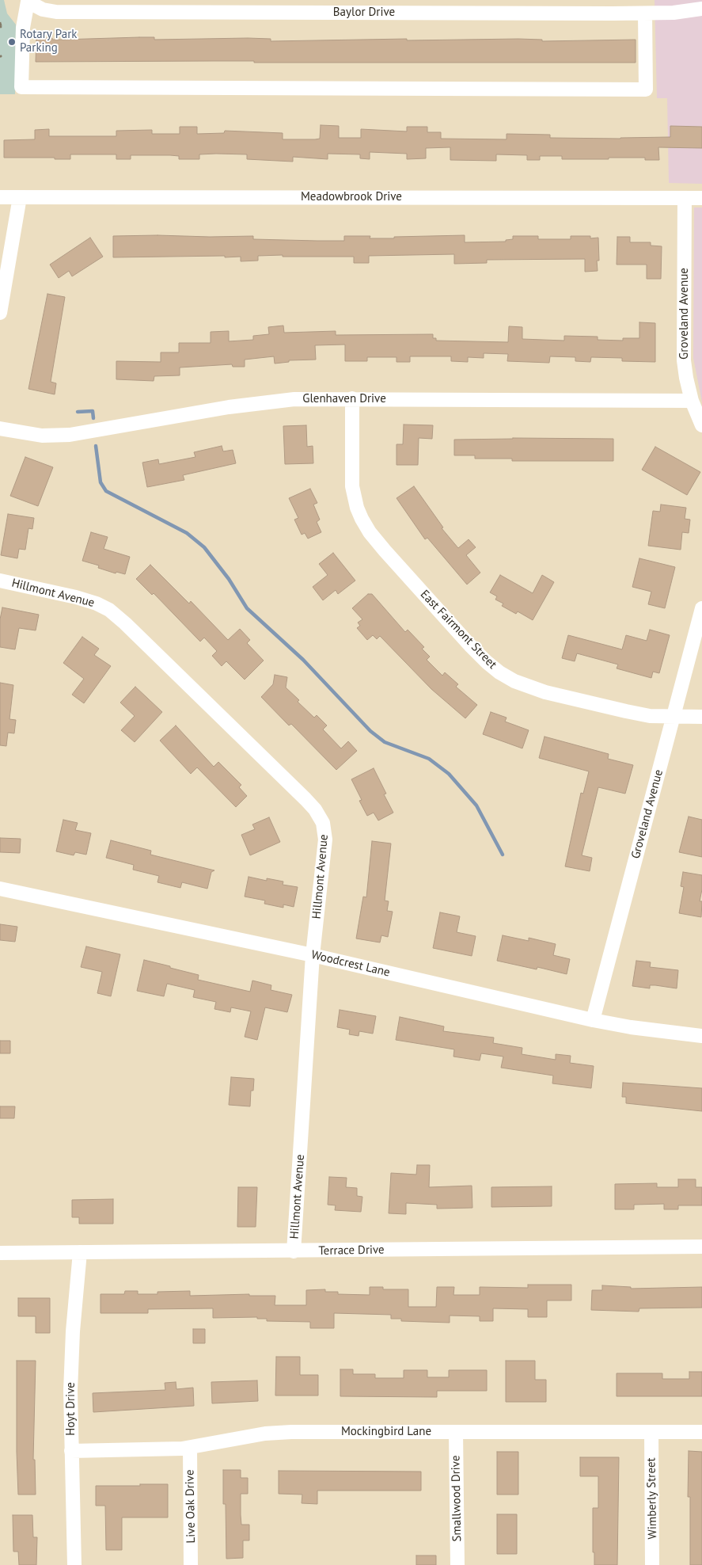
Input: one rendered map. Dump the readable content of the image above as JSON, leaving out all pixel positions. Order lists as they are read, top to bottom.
{
  "streets": {
    "street": [
      "Baylor Drive",
      "Meadowbrook Drive",
      "Groveland Avenue",
      "Glenhaven Drive",
      "Hillmont Avenue",
      "East Fairmont Street",
      "Woodcrest Lane",
      "Terrace Drive",
      "Hoyt Drive",
      "Mockingbird Lane",
      "Smallwood Drive",
      "Wimberly Street",
      "Live Oak Drive"
    ]
  },
  "crossings": [
    ["Meadowbrook Drive", "Groveland Avenue"],
    ["Groveland Avenue", "Glenhaven Drive"],
    ["Groveland Avenue", "East Fairmont Street"],
    ["Groveland Avenue", "Woodcrest Lane"],
    ["Glenhaven Drive", "East Fairmont Street"],
    ["Hillmont Avenue", "Woodcrest Lane"],
    ["Hillmont Avenue", "Terrace Drive"],
    ["Terrace Drive", "Hoyt Drive"],
    ["Hoyt Drive", "Mockingbird Lane"],
    ["Mockingbird Lane", "Smallwood Drive"],
    ["Mockingbird Lane", "Wimberly Street"],
    ["Mockingbird Lane", "Live Oak Drive"]
  ],
  "places": ["Rotary Park Parking"]
}
